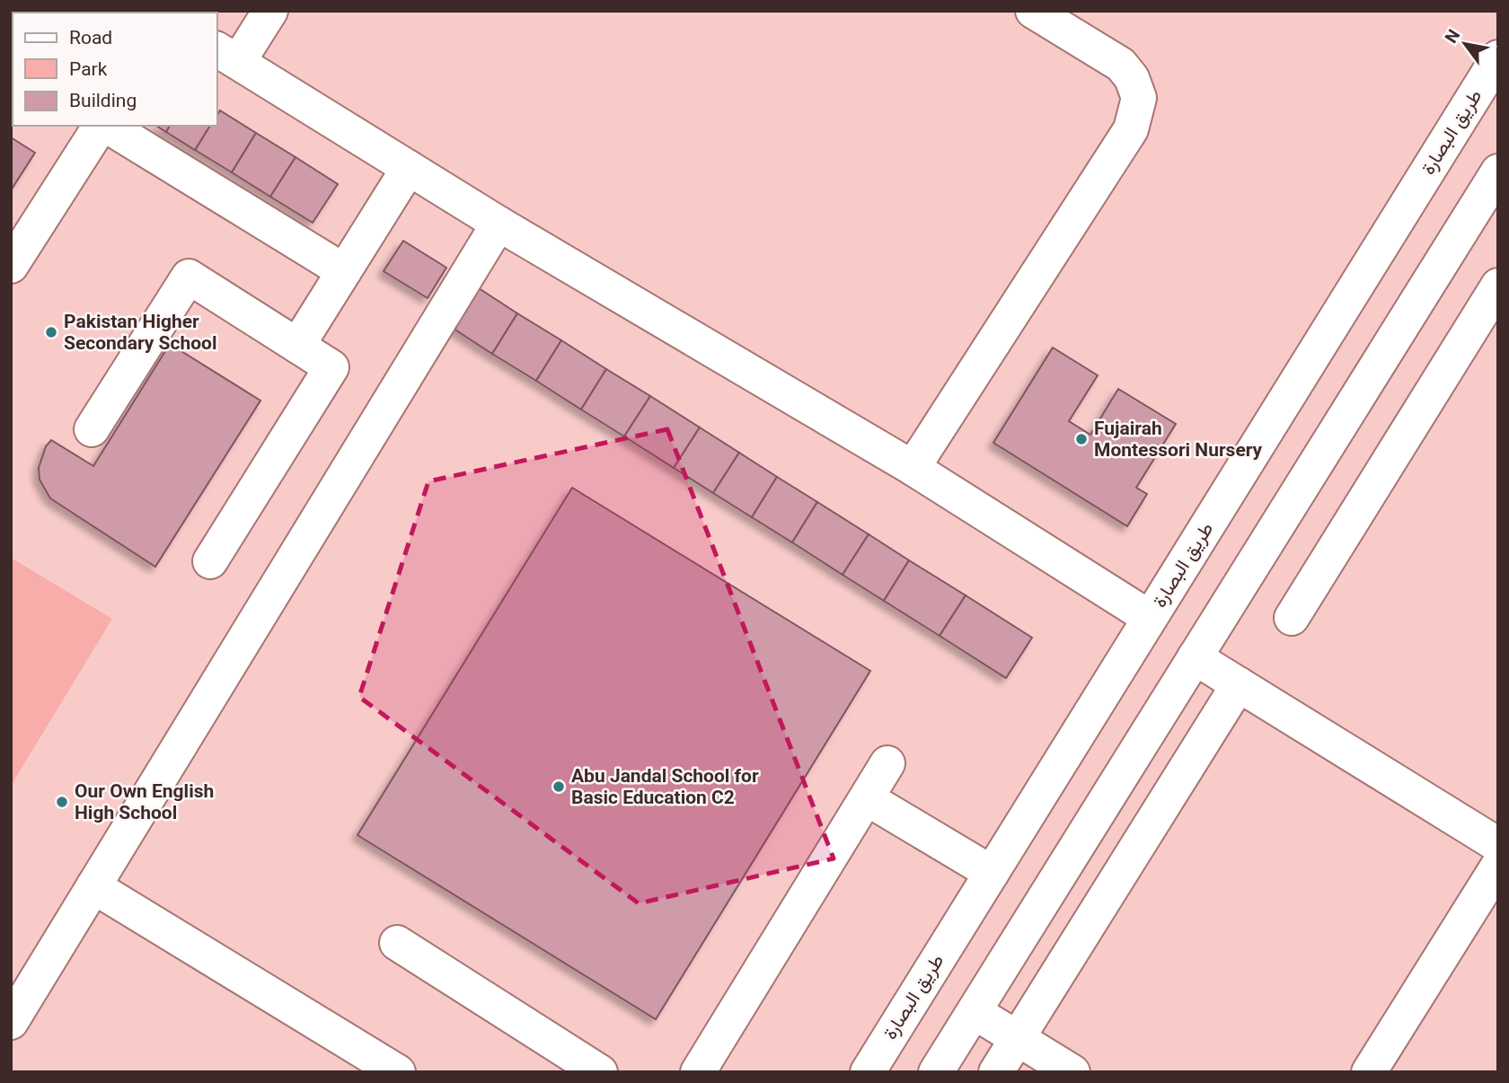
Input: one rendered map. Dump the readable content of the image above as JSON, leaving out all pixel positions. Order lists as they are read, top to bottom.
{
  "streets": {
    "street": ["طريق البصارة"]
  },
  "places": [
    "Pakistan Higher Secondary School",
    "Fujairah Montessori Nursery",
    "Abu Jandal School for Basic Education C2",
    "Our Own English High School"
  ],
  "legend": ["Road", "Park", "Building"],
  "north": "top left"
}
